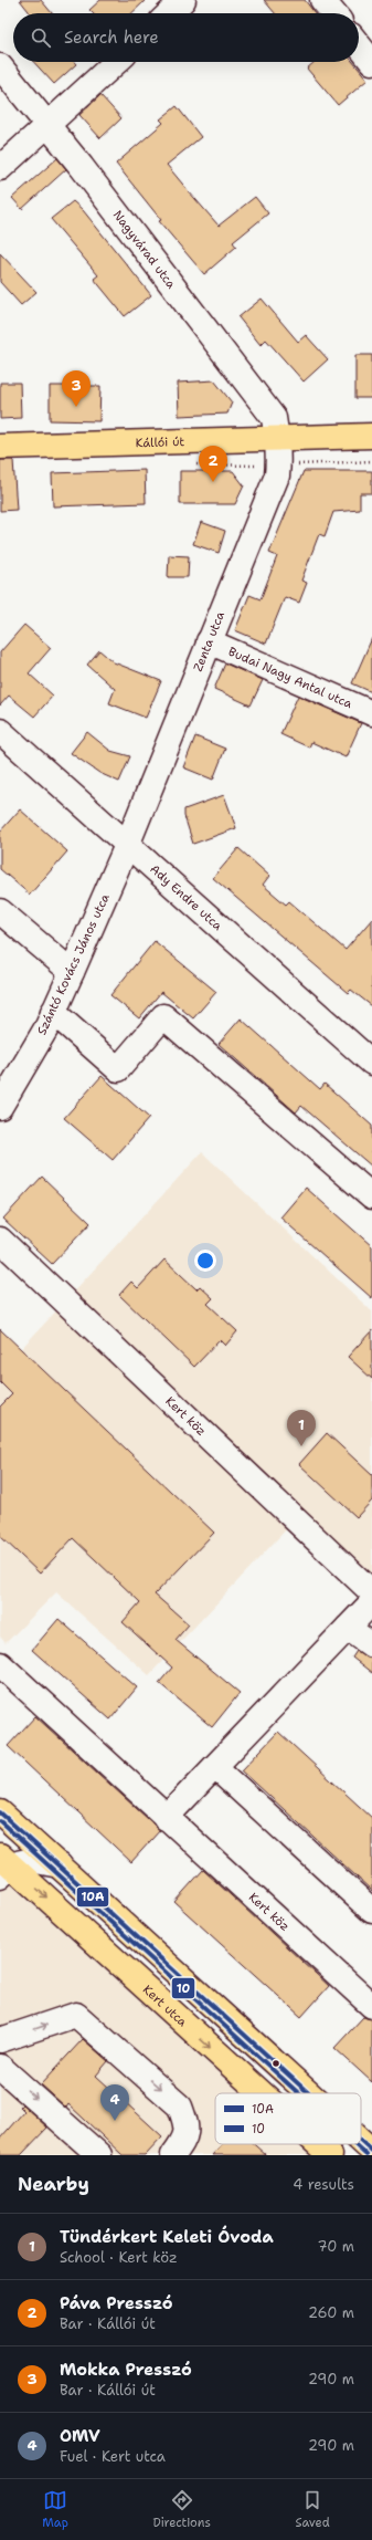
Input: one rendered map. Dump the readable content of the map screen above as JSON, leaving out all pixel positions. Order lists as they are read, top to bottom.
{
  "streets": {
    "main road": ["Kállói út", "Kert utca"],
    "street": [
      "Nagyvárad utca",
      "Zenta utca",
      "Budai Nagy Antal utca",
      "Ady Endre utca",
      "Szántó Kovács János utca",
      "Kert köz"
    ]
  },
  "crossings": [
    ["Nagyvárad utca", "Kállói út"],
    ["Nagyvárad utca", "Zenta utca"],
    ["Kállói út", "Zenta utca"],
    ["Zenta utca", "Budai Nagy Antal utca"],
    ["Zenta utca", "Ady Endre utca"],
    ["Zenta utca", "Szántó Kovács János utca"],
    ["Ady Endre utca", "Szántó Kovács János utca"]
  ],
  "lines": ["transit line 10A", "transit line 10"],
  "legend": ["10A", "10"],
  "page": {
    "search": "Search here",
    "pins": [
      "3",
      "2",
      "1",
      "4"
    ],
    "heading": ["Nearby", "4 results"],
    "list": [
      {
        "mark": "1",
        "name": "Tündérkert Keleti Óvoda",
        "note": "School · Kert köz",
        "value": "70 m"
      },
      {
        "mark": "2",
        "name": "Páva Presszó",
        "note": "Bar · Kállói út",
        "value": "260 m"
      },
      {
        "mark": "3",
        "name": "Mokka Presszó",
        "note": "Bar · Kállói út",
        "value": "290 m"
      },
      {
        "mark": "4",
        "name": "OMV",
        "note": "Fuel · Kert utca",
        "value": "290 m"
      }
    ],
    "nav": ["Map", "Directions", "Saved"]
  }
}
